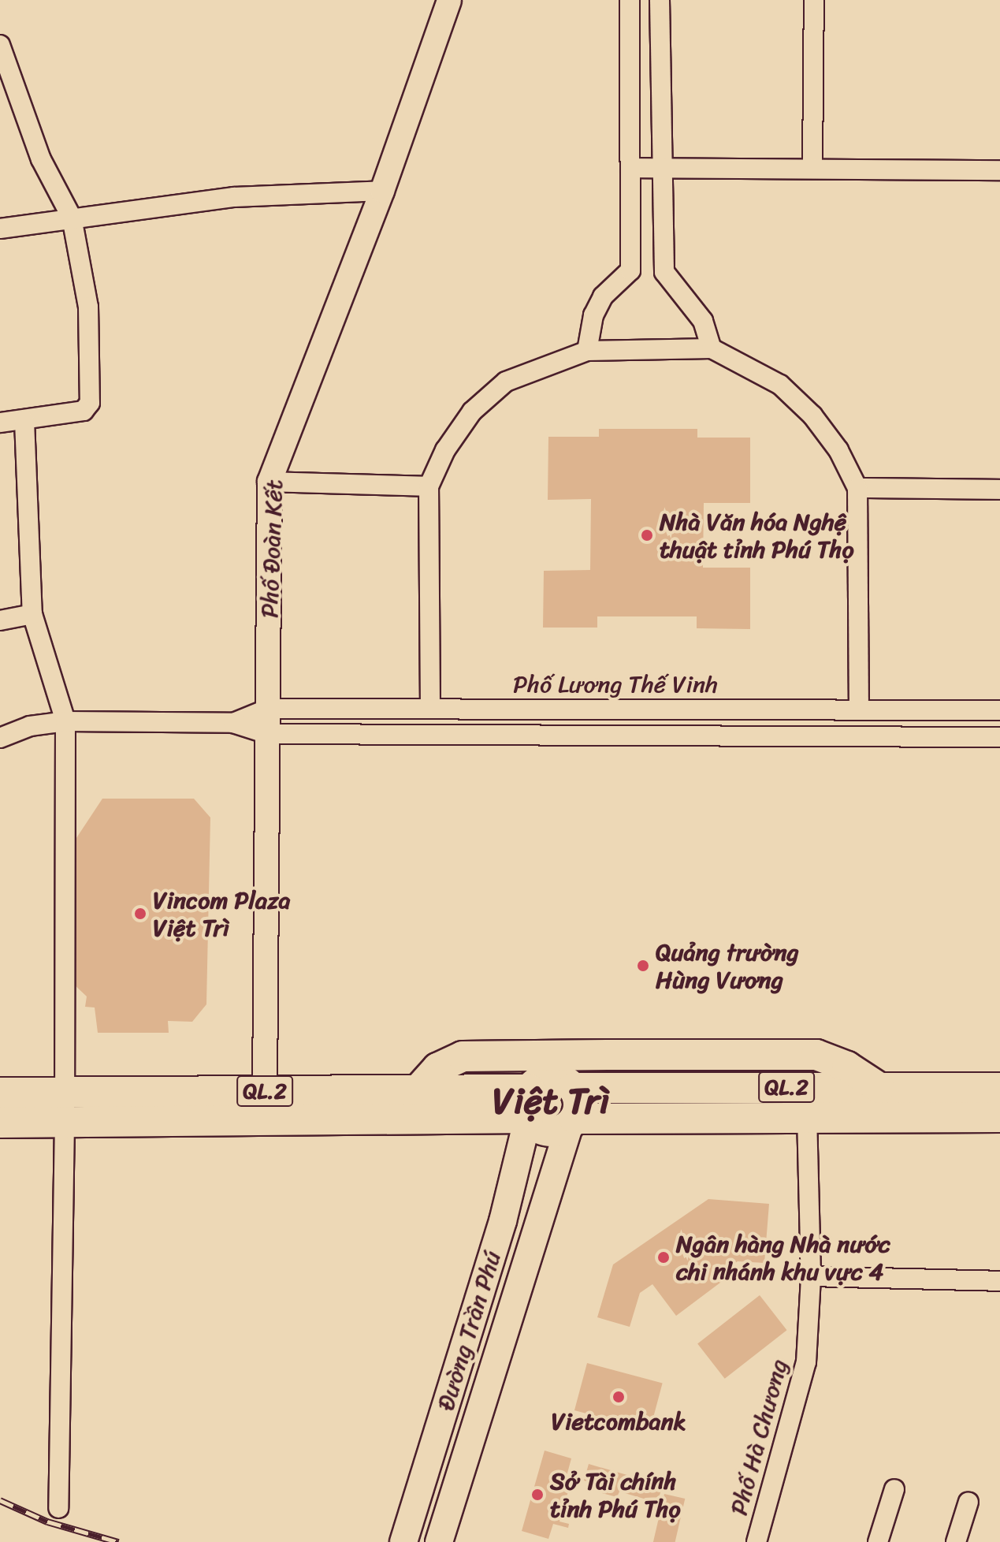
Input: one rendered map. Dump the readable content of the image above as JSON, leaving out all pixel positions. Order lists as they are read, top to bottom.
{
  "streets": {
    "main road": ["QL.2", "Đường Trần Phú"],
    "street": ["Phố Đoàn Kết", "Phố Lương Thế Vinh", "Phố Hà Chương"]
  },
  "crossings": [
    ["Phố Đoàn Kết", "Phố Lương Thế Vinh"],
    ["Phố Đoàn Kết", "QL.2"],
    ["QL.2", "Đường Trần Phú"],
    ["QL.2", "Phố Hà Chương"]
  ],
  "districts": ["Việt Trì"],
  "places": [
    "Nhà Văn hóa Nghệ thuật tỉnh Phú Thọ",
    "Vincom Plaza Việt Trì",
    "Quảng trường Hùng Vương",
    "Ngân hàng Nhà nước chi nhánh khu vực 4",
    "Vietcombank",
    "Sở Tài chính tỉnh Phú Thọ"
  ]
}
